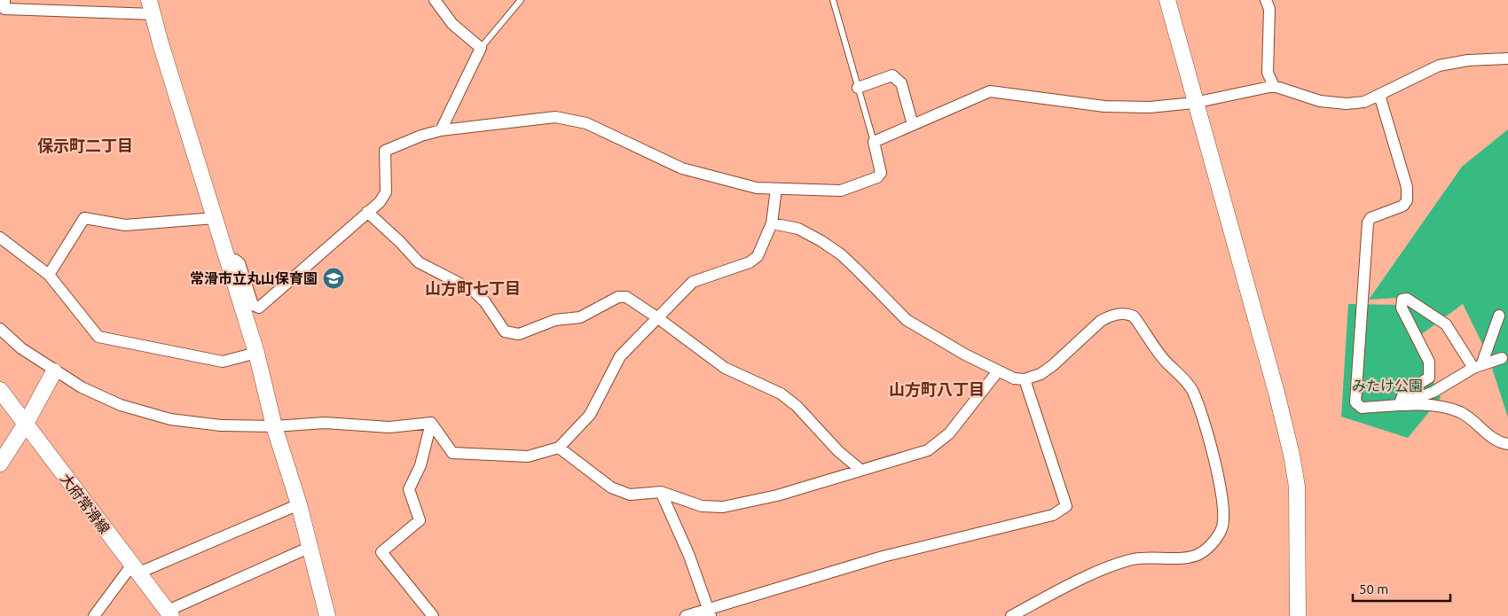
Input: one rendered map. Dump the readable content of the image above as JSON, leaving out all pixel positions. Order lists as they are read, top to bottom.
{
  "streets": {
    "street": ["大府常滑線"]
  },
  "districts": ["保示町二丁目", "山方町七丁目", "山方町八丁目"],
  "parks": ["みたけ公園"],
  "places": {
    "school or university": ["常滑市立丸山保育園"]
  },
  "scale_bar": "50 m"
}
